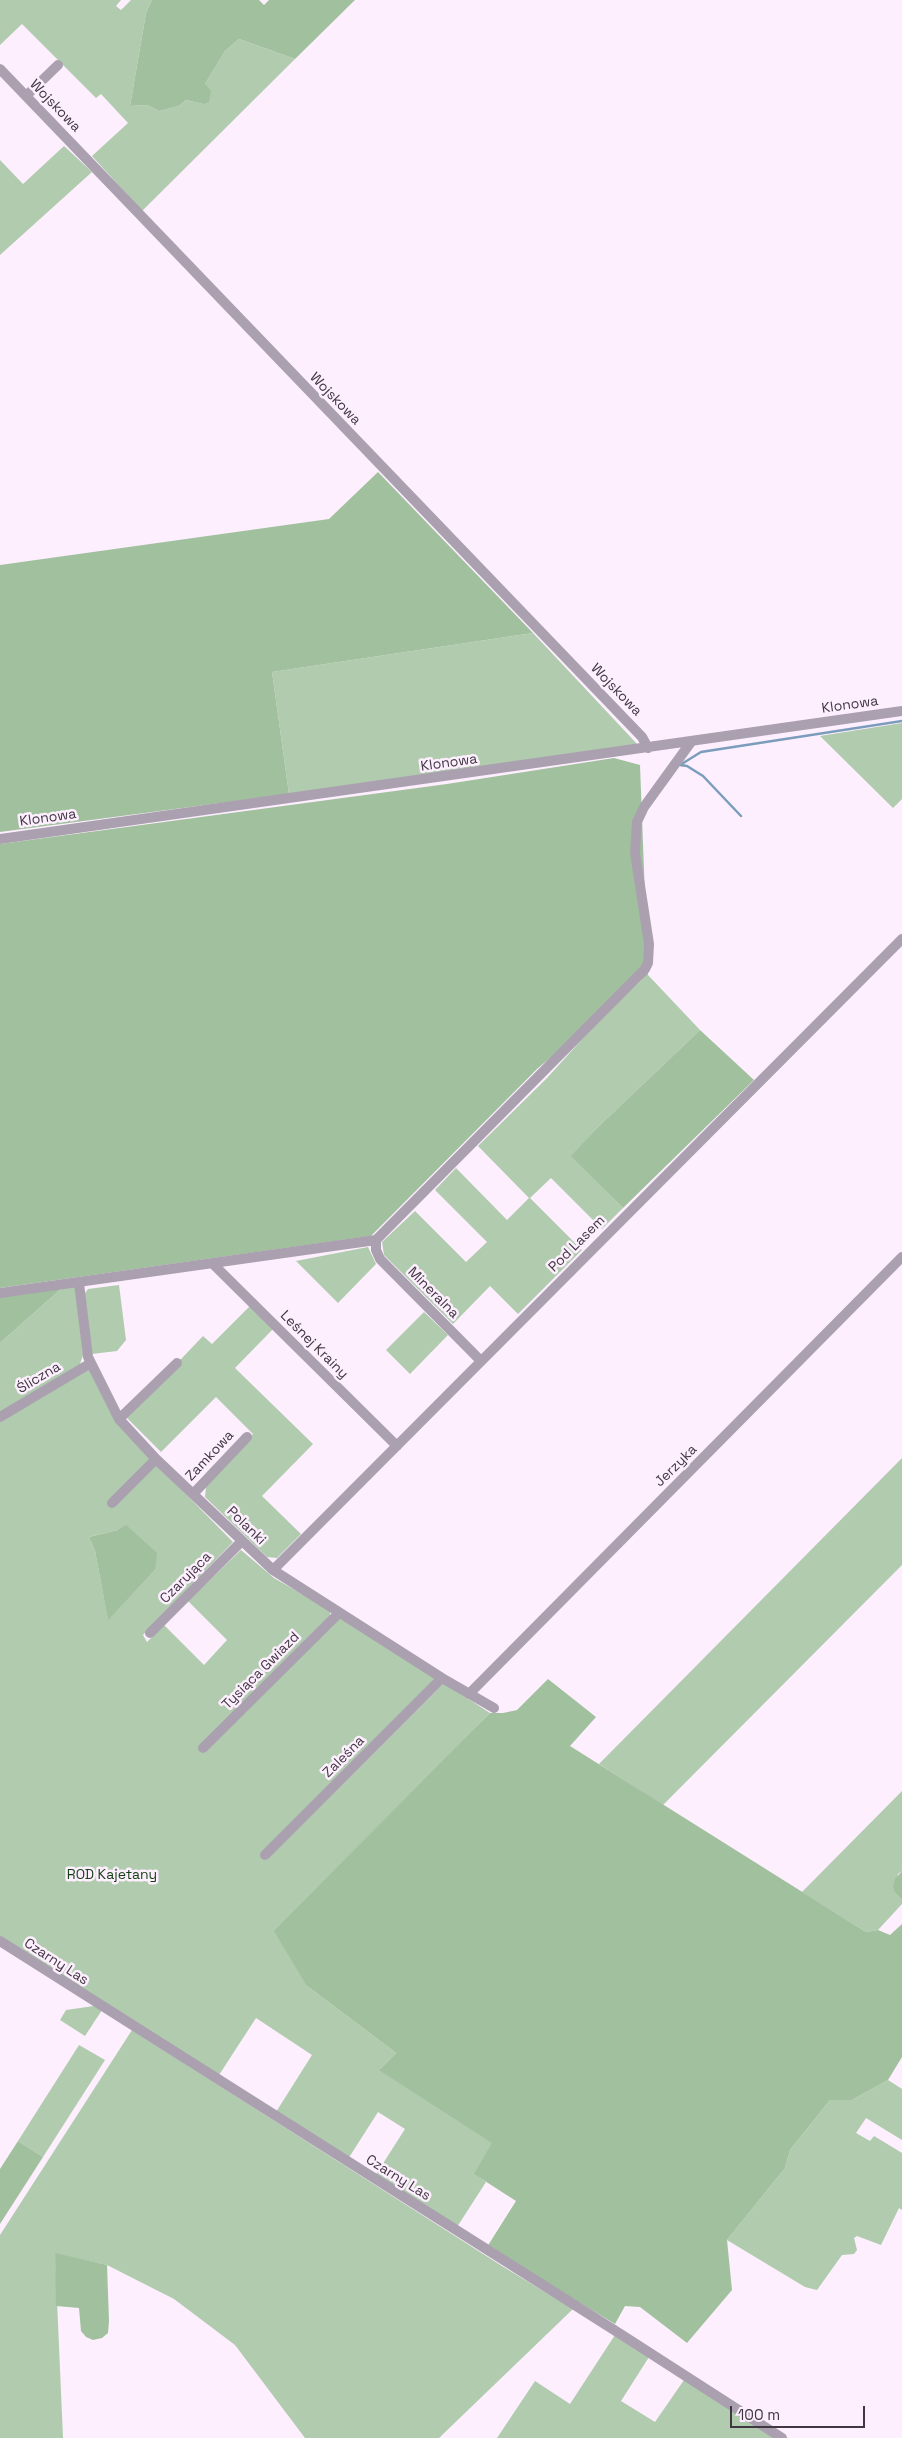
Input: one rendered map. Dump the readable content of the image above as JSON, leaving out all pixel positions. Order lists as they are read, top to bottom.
{
  "streets": {
    "street": [
      "Wojskowa",
      "Klonowa",
      "Pod Lasem",
      "Mineralna",
      "Leśnej Krainy",
      "Śliczna",
      "Zamkowa",
      "Jerzyka",
      "Polanki",
      "Czarująca",
      "Tysiąca Gwiazd",
      "Zaleśna",
      "Czarny Las"
    ]
  },
  "crossings": [
    ["Wojskowa", "Klonowa"],
    ["Pod Lasem", "Mineralna"],
    ["Pod Lasem", "Leśnej Krainy"],
    ["Pod Lasem", "Polanki"],
    ["Śliczna", "Polanki"],
    ["Zamkowa", "Polanki"],
    ["Jerzyka", "Polanki"],
    ["Polanki", "Czarująca"],
    ["Polanki", "Tysiąca Gwiazd"],
    ["Polanki", "Zaleśna"]
  ],
  "parks": ["ROD Kajetany"],
  "scale_bar": "100 m"
}
